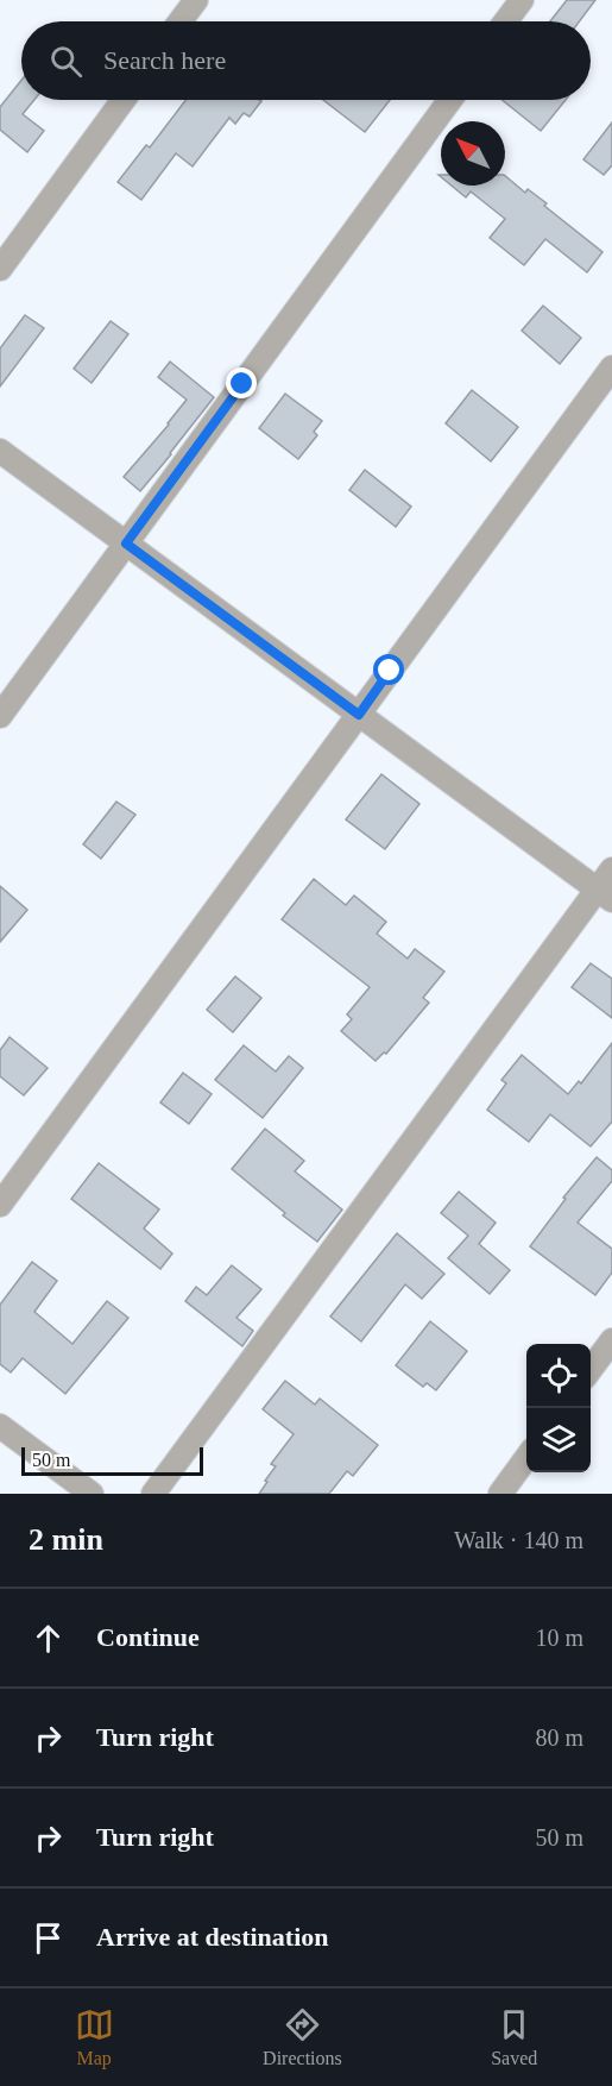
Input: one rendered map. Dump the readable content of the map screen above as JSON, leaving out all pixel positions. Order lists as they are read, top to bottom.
{
  "scale_bar": "50 m",
  "north": "top left",
  "page": {
    "search": "Search here",
    "scale": "50 m",
    "heading": ["2 min", "Walk · 140 m"],
    "list": [
      ["Continue", "10 m"],
      ["Turn right", "80 m"],
      ["Turn right", "50 m"],
      "Arrive at destination"
    ],
    "nav": ["Map", "Directions", "Saved"]
  }
}
